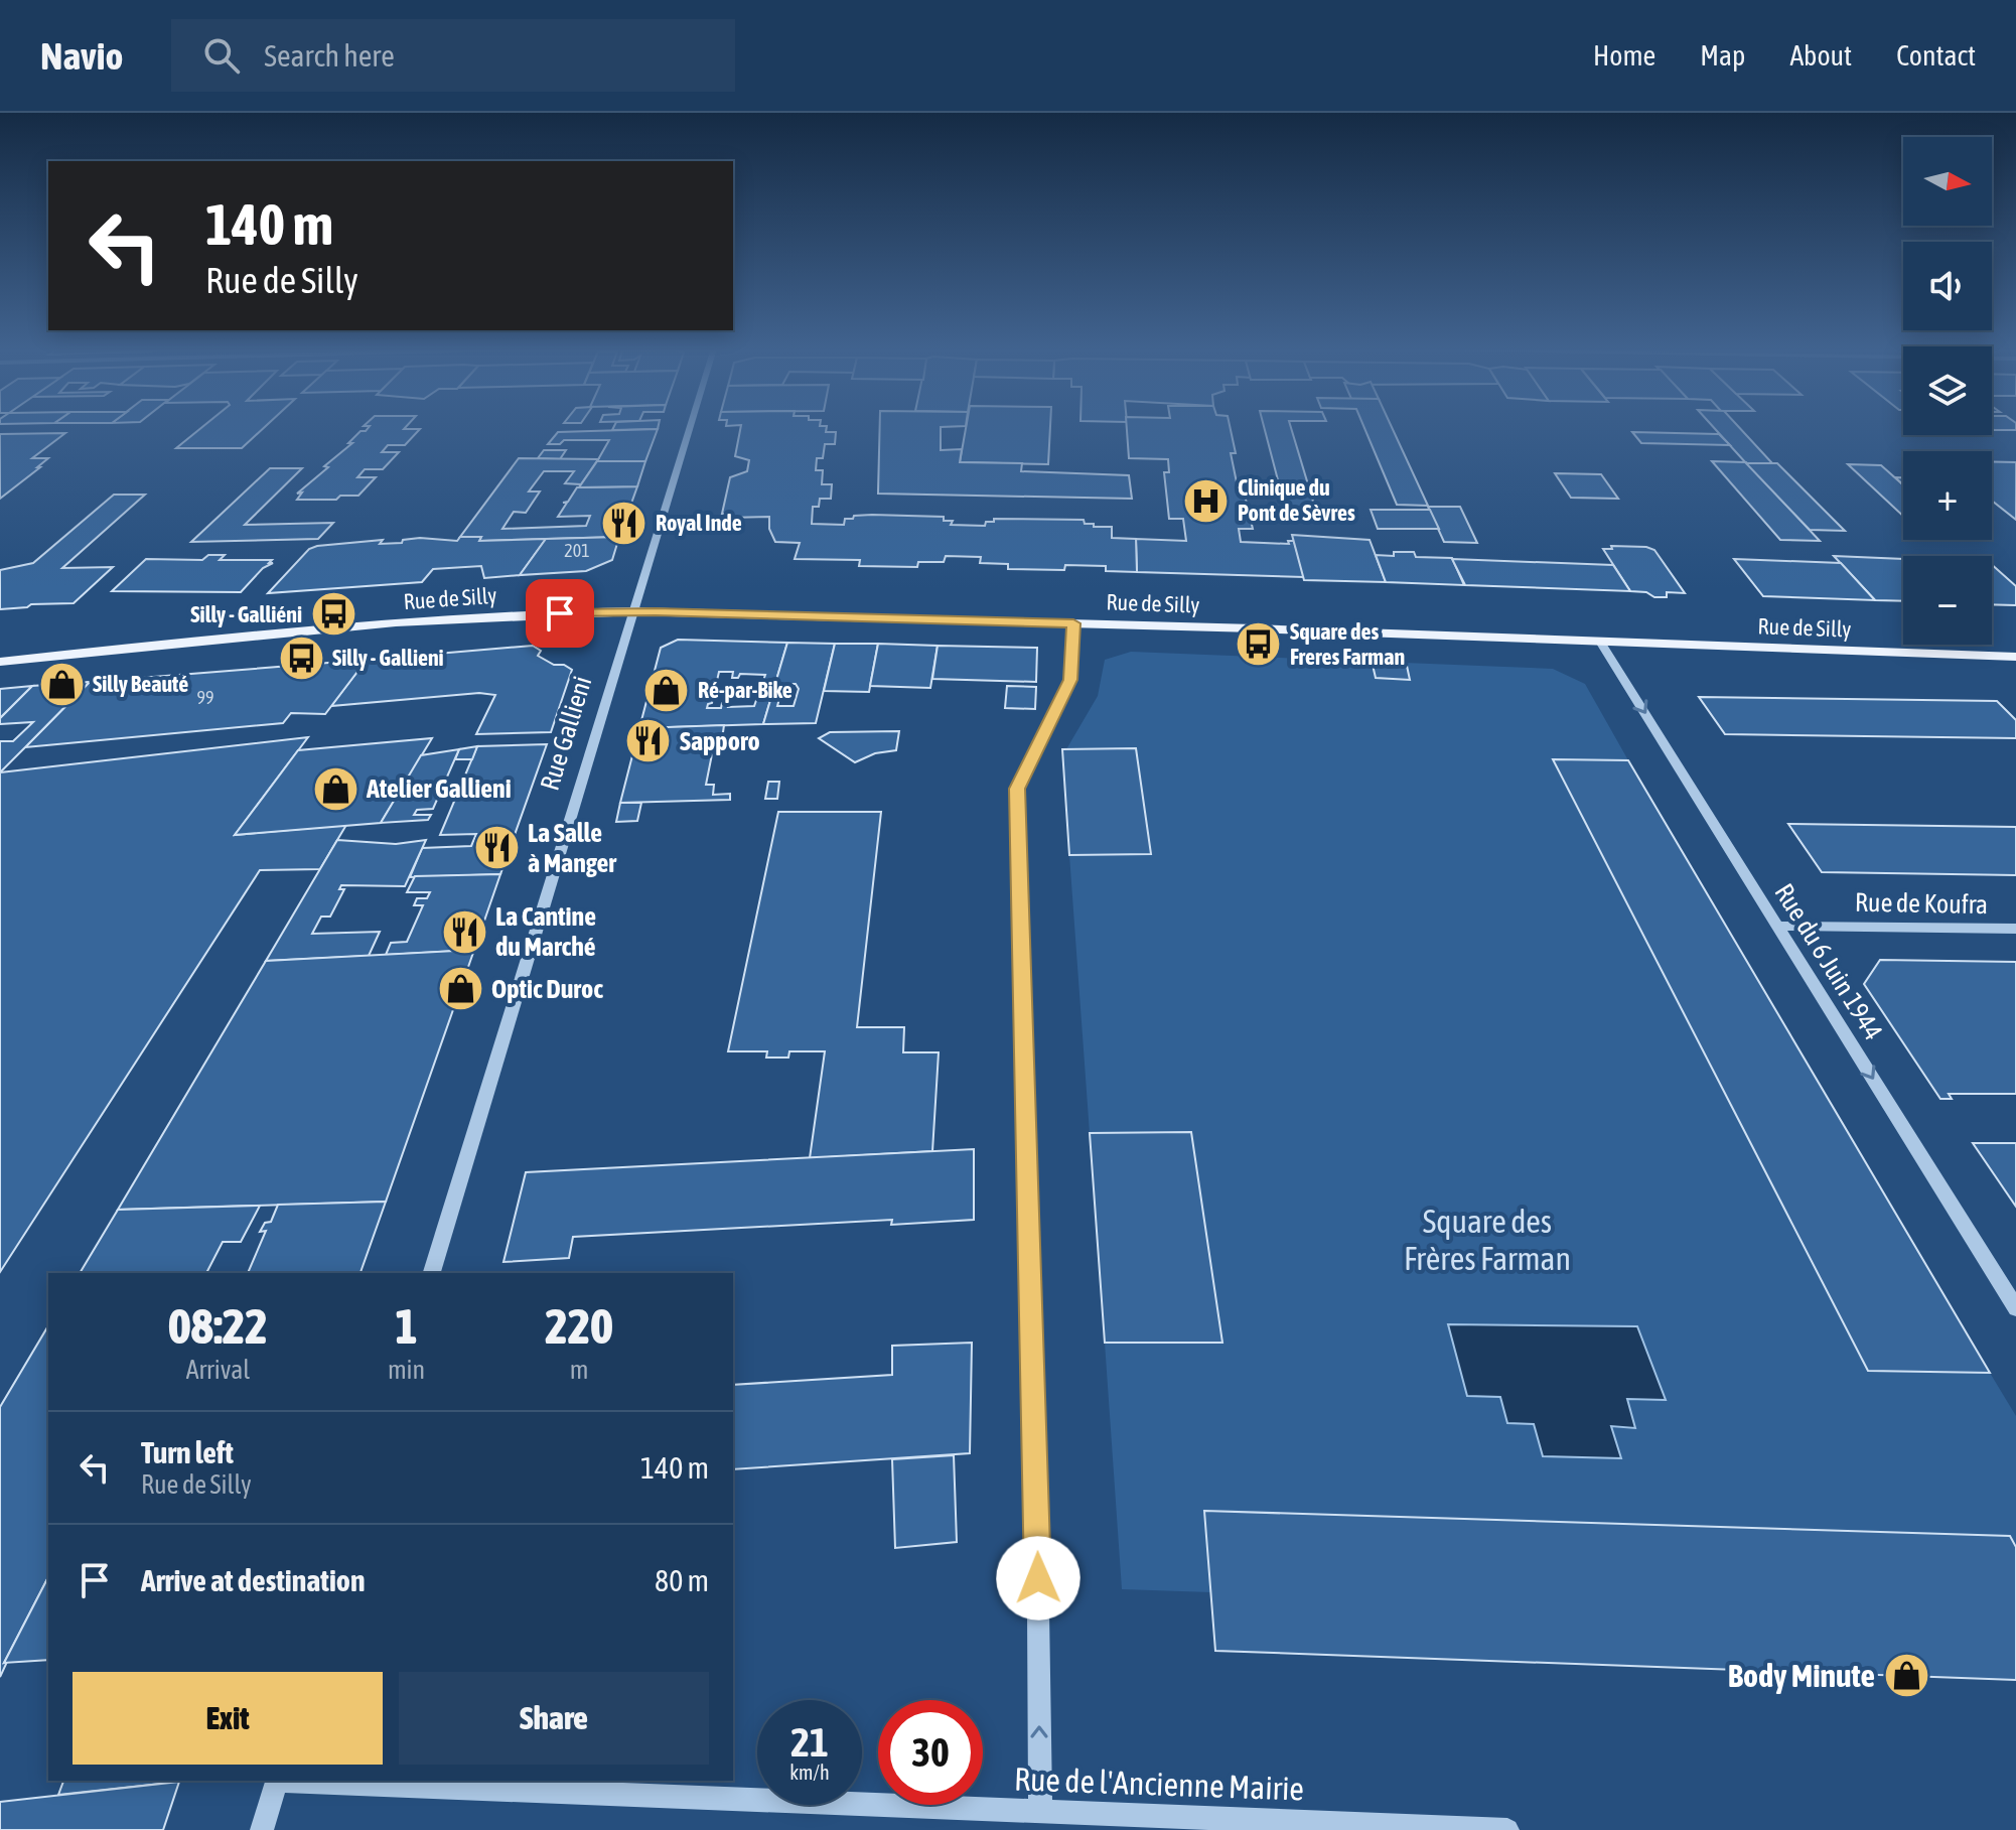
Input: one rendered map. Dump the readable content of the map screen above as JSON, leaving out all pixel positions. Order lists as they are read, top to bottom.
{
  "streets": {
    "main road": ["Rue de Silly"],
    "street": [
      "Rue Gallieni",
      "Rue de Koufra",
      "Rue du 6 Juin 1944",
      "Rue de l'Ancienne Mairie"
    ]
  },
  "crossings": [
    ["Rue de Silly", "Rue Gallieni"],
    ["Rue de Silly", "Rue du 6 Juin 1944"],
    ["Rue de Koufra", "Rue du 6 Juin 1944"]
  ],
  "one_way": ["Rue du 6 Juin 1944"],
  "parks": ["Square des Frères Farman"],
  "places": {
    "hospital": ["Clinique du Pont de Sèvres"],
    "restaurant": [
      "Royal Inde",
      "Sapporo",
      "La Salle à Manger",
      "La Cantine du Marché"
    ],
    "bus stop": ["Silly - Galliéni", "Square des Freres Farman", "Silly - Gallieni"],
    "shop": [
      "Silly Beauté",
      "Ré-par-Bike",
      "Atelier Gallieni",
      "Optic Duroc",
      "Body Minute"
    ]
  },
  "house_numbers": ["201", "99"],
  "north": "right",
  "page": {
    "header": "Navio",
    "search": "Search here",
    "nav": [
      "Home",
      "Map",
      "About",
      "Contact"
    ],
    "map_buttons": ["+", "−"],
    "turn": ["140 m", "Rue de Silly"],
    "eta": [
      "08:22",
      "Arrival",
      "1",
      "min",
      "220",
      "m"
    ],
    "list": [
      {
        "name": "Turn left",
        "note": "Rue de Silly",
        "value": "140 m"
      },
      {
        "name": "Arrive at destination",
        "value": "80 m"
      }
    ],
    "buttons": ["Exit", "Share"],
    "speed": "21 km/h",
    "limit": "30"
  }
}
